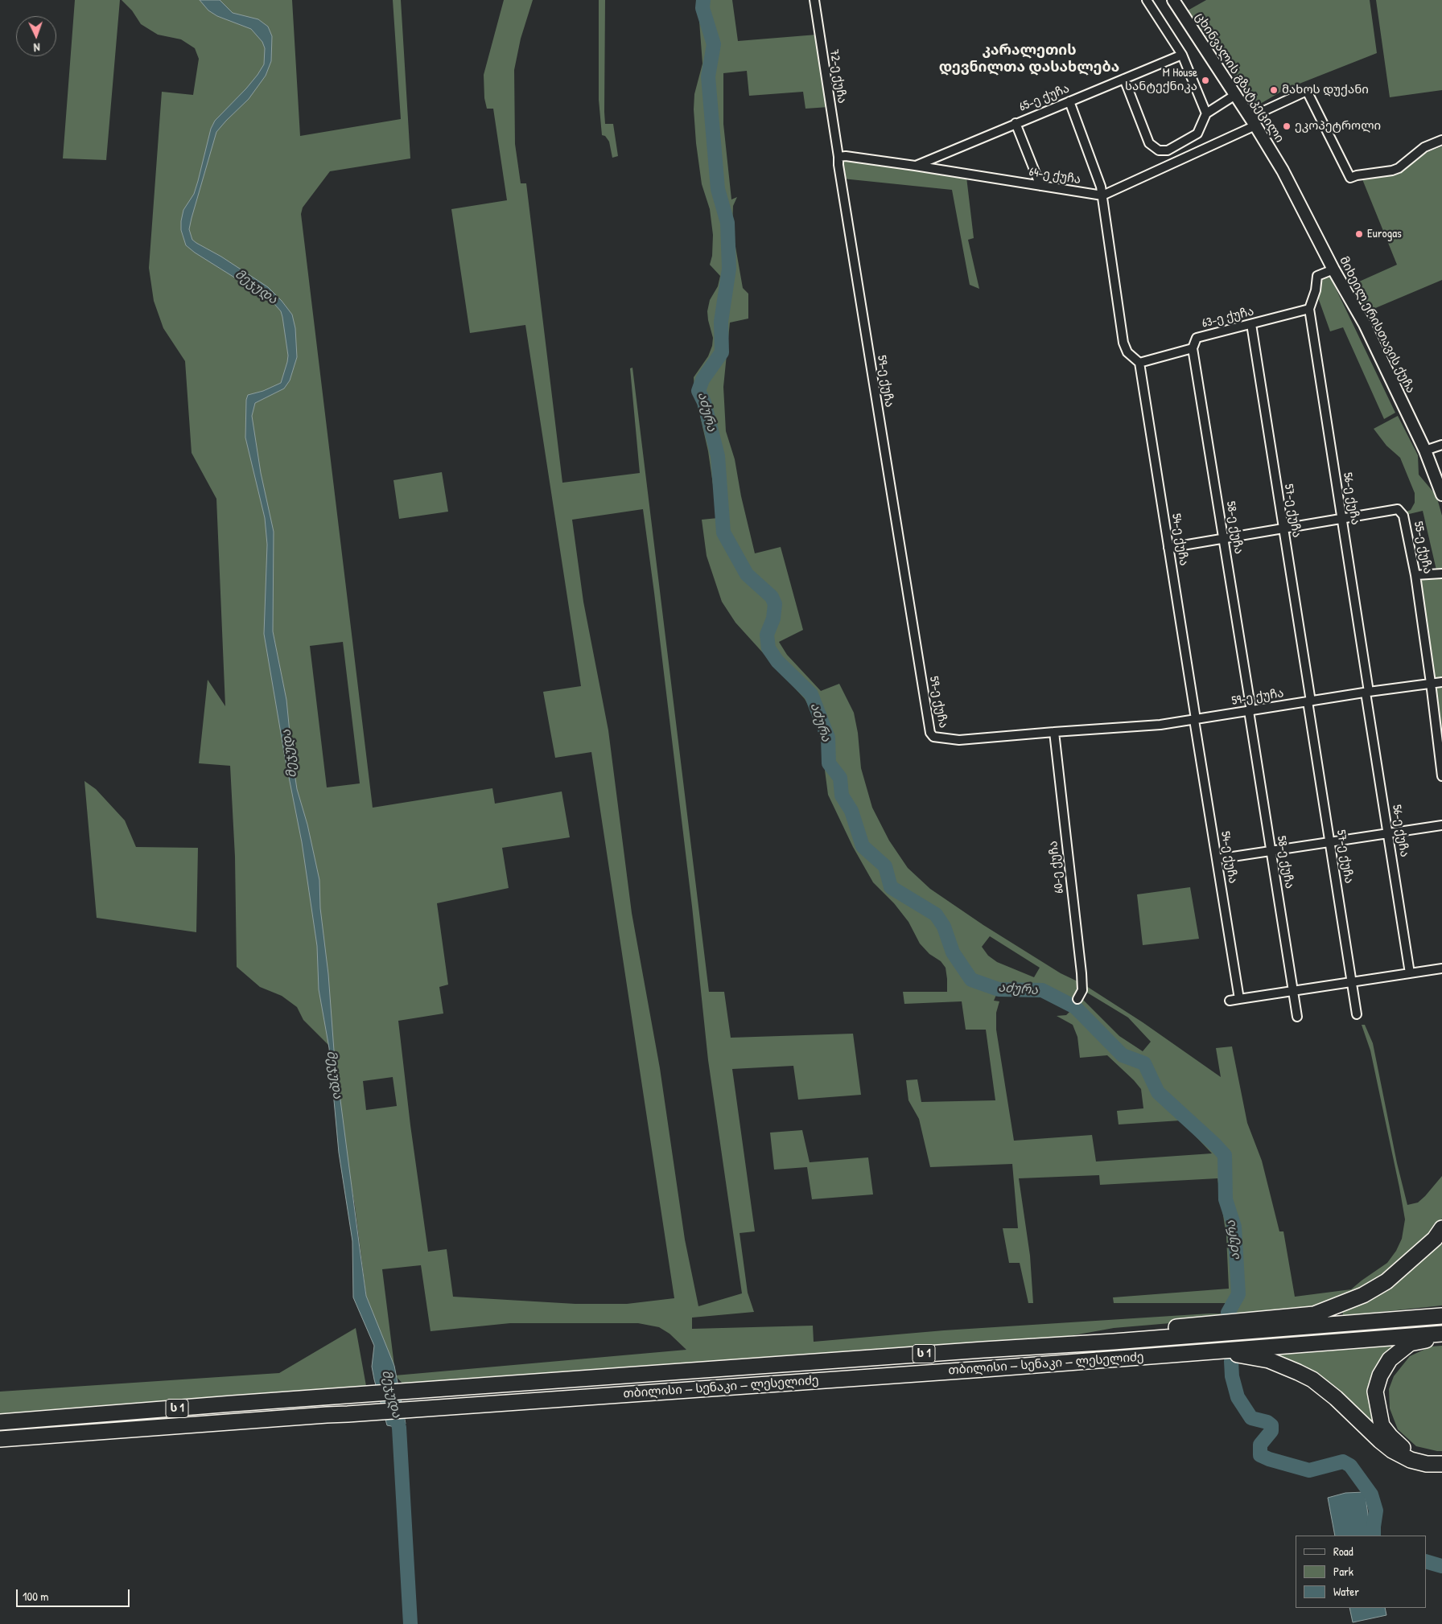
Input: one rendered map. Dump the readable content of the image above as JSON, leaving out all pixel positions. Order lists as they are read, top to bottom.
{
  "streets": {
    "highway": ["ს 1", "თბილისი — სენაკი — ლესელიძე"],
    "main road": ["ცხინვალის გზატკეცილი", "მიხეილ ერისთავის ქუჩა"],
    "street": [
      "72-ე ქუჩა",
      "65-ე ქუჩა",
      "64-ე ქუჩა",
      "63-ე ქუჩა",
      "59-ე ქუჩა",
      "56-ე ქუჩა",
      "57-ე ქუჩა",
      "58-ე ქუჩა",
      "54-ე ქუჩა",
      "55-ე ქუჩა",
      "60-ე ქუჩა"
    ]
  },
  "crossings": [
    ["72-ე ქუჩა", "64-ე ქუჩა"],
    ["72-ე ქუჩა", "59-ე ქუჩა"],
    ["ცხინვალის გზატკეცილი", "მიხეილ ერისთავის ქუჩა"],
    ["65-ე ქუჩა", "64-ე ქუჩა"],
    ["64-ე ქუჩა", "59-ე ქუჩა"],
    ["63-ე ქუჩა", "56-ე ქუჩა"],
    ["63-ე ქუჩა", "57-ე ქუჩა"],
    ["63-ე ქუჩა", "58-ე ქუჩა"],
    ["63-ე ქუჩა", "54-ე ქუჩა"],
    ["59-ე ქუჩა", "56-ე ქუჩა"],
    ["59-ე ქუჩა", "57-ე ქუჩა"],
    ["59-ე ქუჩა", "58-ე ქუჩა"],
    ["59-ე ქუჩა", "54-ე ქუჩა"],
    ["59-ე ქუჩა", "55-ე ქუჩა"],
    ["59-ე ქუჩა", "60-ე ქუჩა"],
    ["56-ე ქუჩა", "55-ე ქუჩა"],
    ["57-ე ქუჩა", "55-ე ქუჩა"],
    ["58-ე ქუჩა", "55-ე ქუჩა"],
    ["54-ე ქუჩა", "55-ე ქუჩა"]
  ],
  "districts": ["კარალეთის დევნილთა დასახლება"],
  "water": ["მეჯუდა", "აძურა"],
  "places": [
    "M House სანტექნიკა",
    "მახოს დუქანი",
    "ეკოპეტროლი",
    "Eurogas"
  ],
  "legend": ["Road", "Park", "Water"],
  "scale_bar": "100 m",
  "north": "bottom"
}
